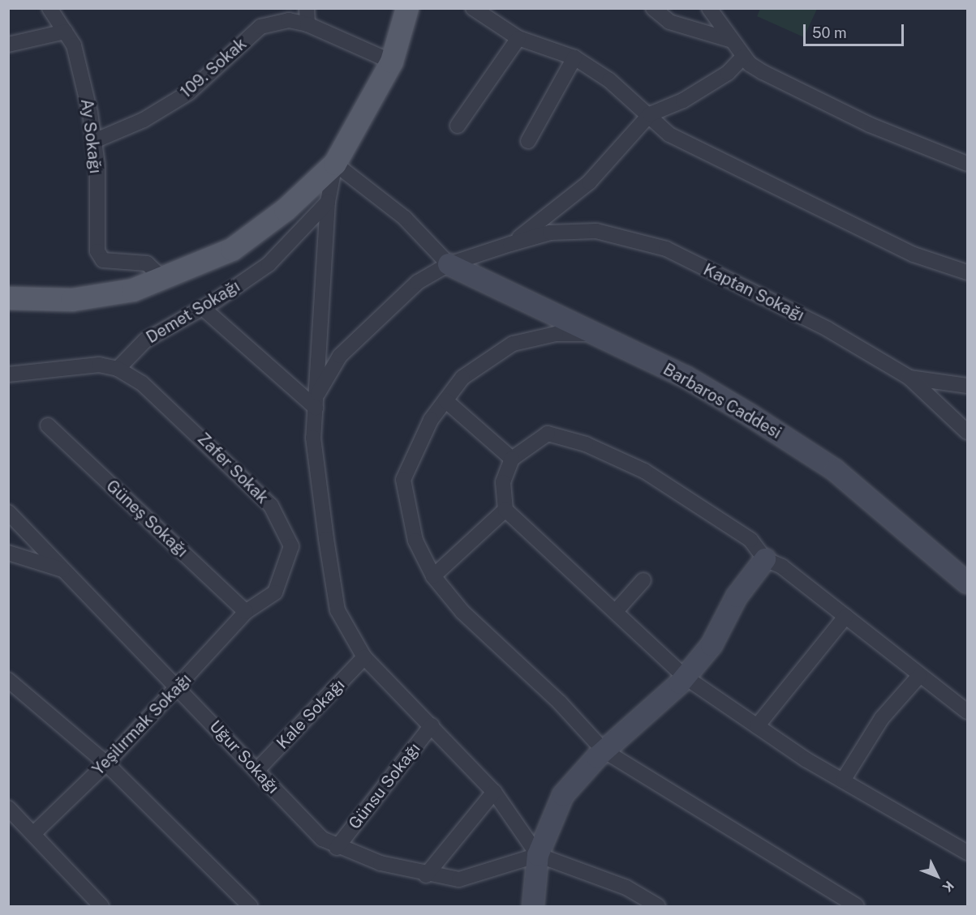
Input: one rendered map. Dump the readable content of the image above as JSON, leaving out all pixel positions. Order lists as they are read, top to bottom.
{
  "streets": {
    "street": [
      "109. Sokak",
      "Ay Sokağı",
      "Kaptan Sokağı",
      "Demet Sokağı",
      "Barbaros Caddesi",
      "Zafer Sokak",
      "Güneş Sokağı",
      "Kale Sokağı",
      "Yeşilırmak Sokağı",
      "Uğur Sokağı",
      "Günsu Sokağı"
    ]
  },
  "crossings": [
    ["109. Sokak", "Ay Sokağı"],
    ["Kaptan Sokağı", "Barbaros Caddesi"],
    ["Demet Sokağı", "Zafer Sokak"],
    ["Zafer Sokak", "Güneş Sokağı"],
    ["Zafer Sokak", "Yeşilırmak Sokağı"],
    ["Güneş Sokağı", "Yeşilırmak Sokağı"],
    ["Kale Sokağı", "Uğur Sokağı"],
    ["Yeşilırmak Sokağı", "Uğur Sokağı"],
    ["Uğur Sokağı", "Günsu Sokağı"]
  ],
  "scale_bar": "50 m",
  "north": "bottom right"
}
